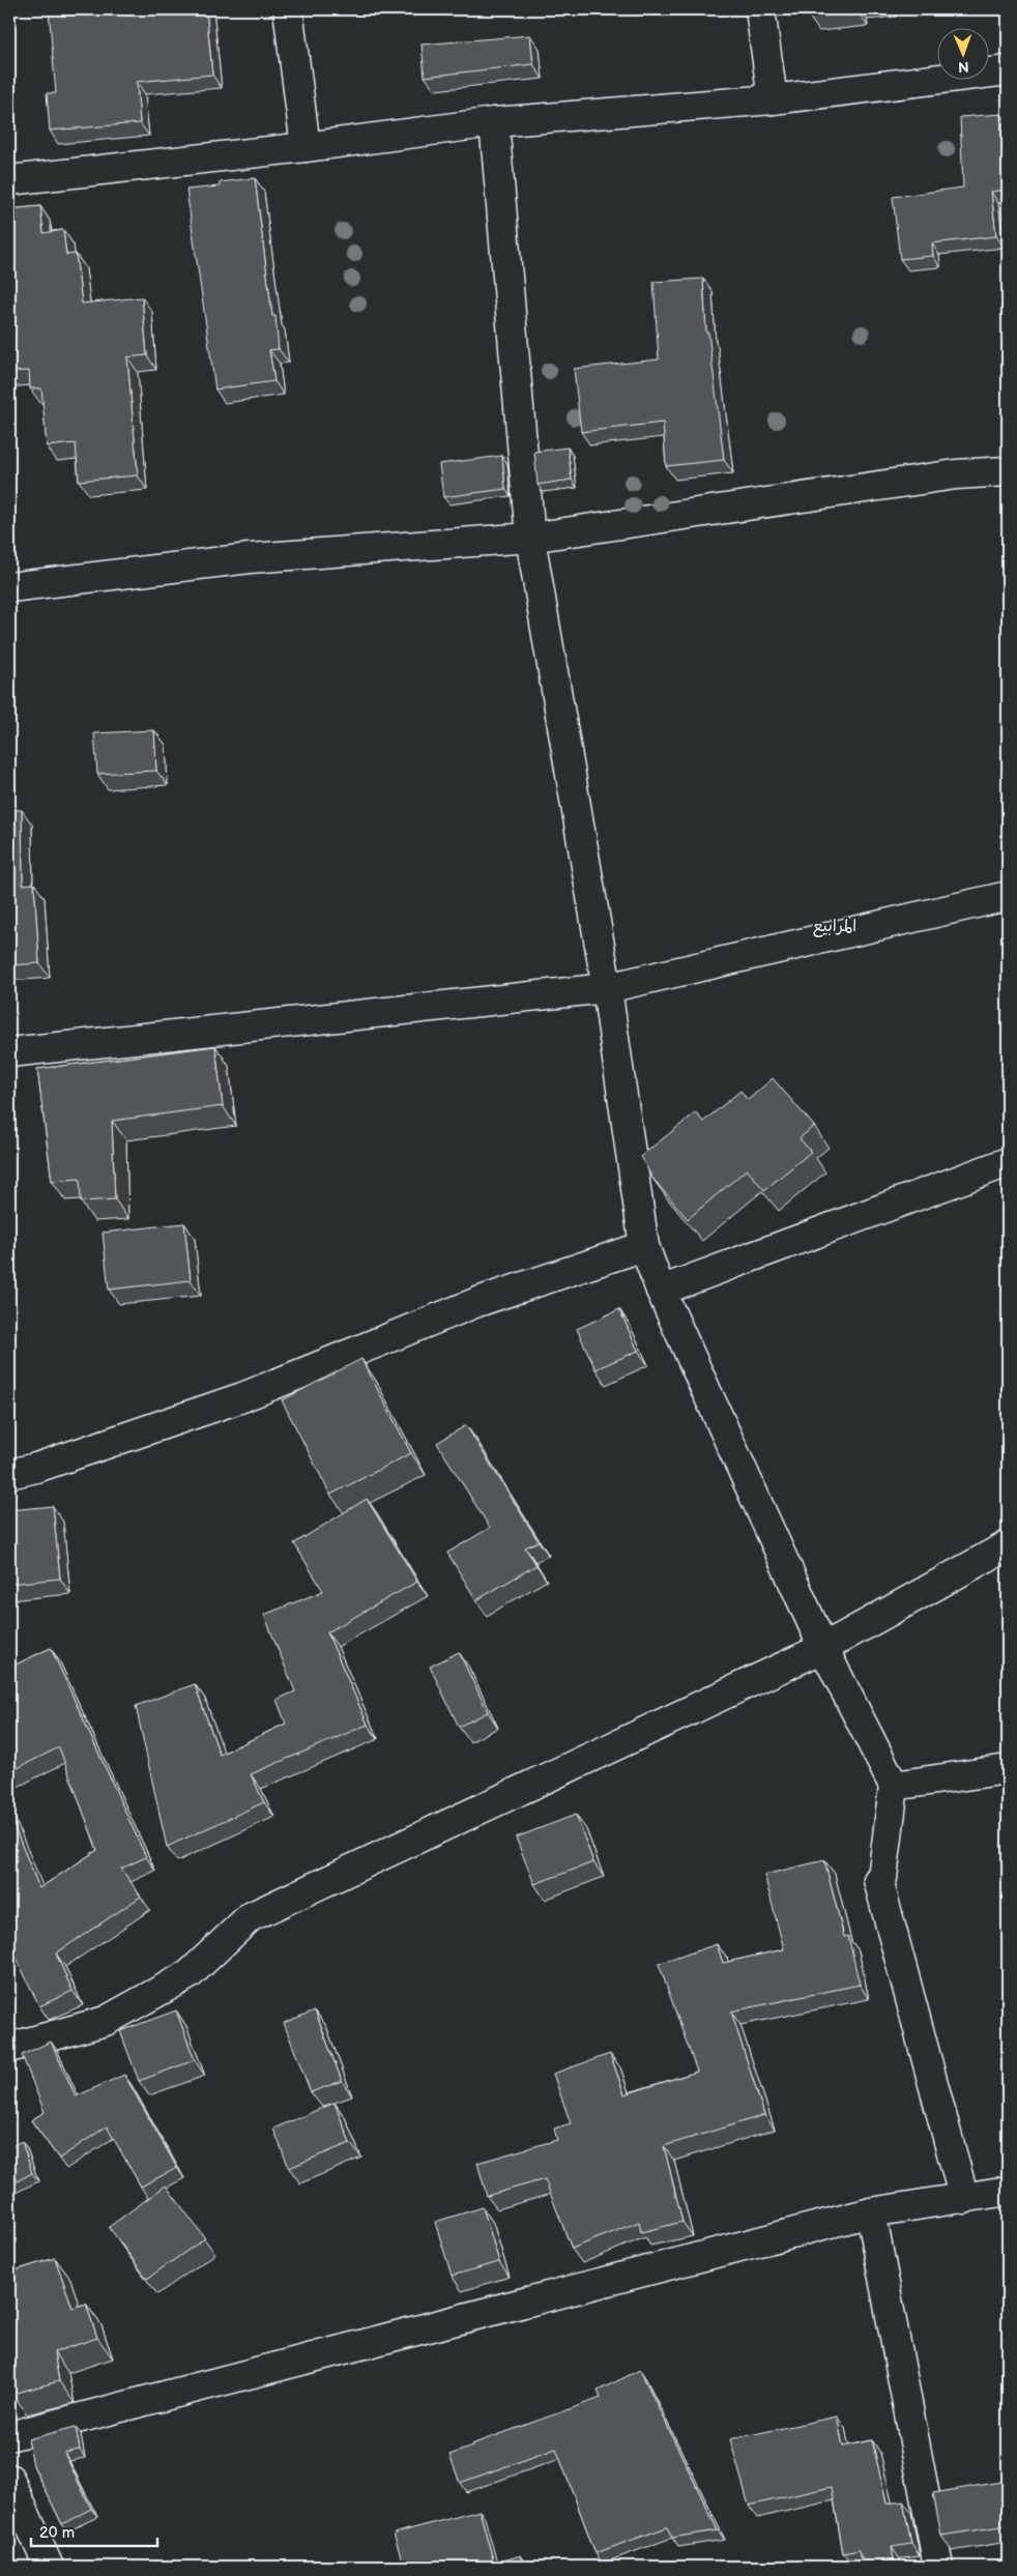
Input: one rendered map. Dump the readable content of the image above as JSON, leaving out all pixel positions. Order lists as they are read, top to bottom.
{
  "districts": ["المرابيع"],
  "scale_bar": "20 m",
  "north": "bottom"
}
